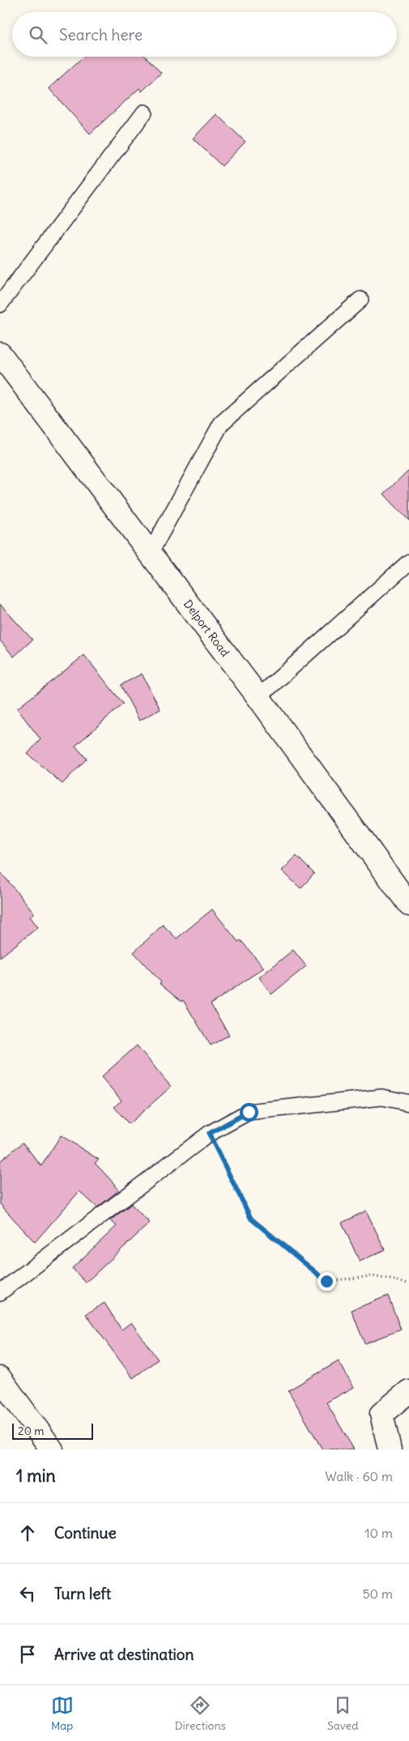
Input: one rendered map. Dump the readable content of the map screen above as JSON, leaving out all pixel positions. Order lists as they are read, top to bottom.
{
  "streets": {
    "street": ["Delport Road"]
  },
  "scale_bar": "20 m",
  "page": {
    "search": "Search here",
    "scale": "20 m",
    "heading": ["1 min", "Walk · 60 m"],
    "list": [
      ["Continue", "10 m"],
      ["Turn left", "50 m"],
      "Arrive at destination"
    ],
    "nav": ["Map", "Directions", "Saved"]
  }
}
